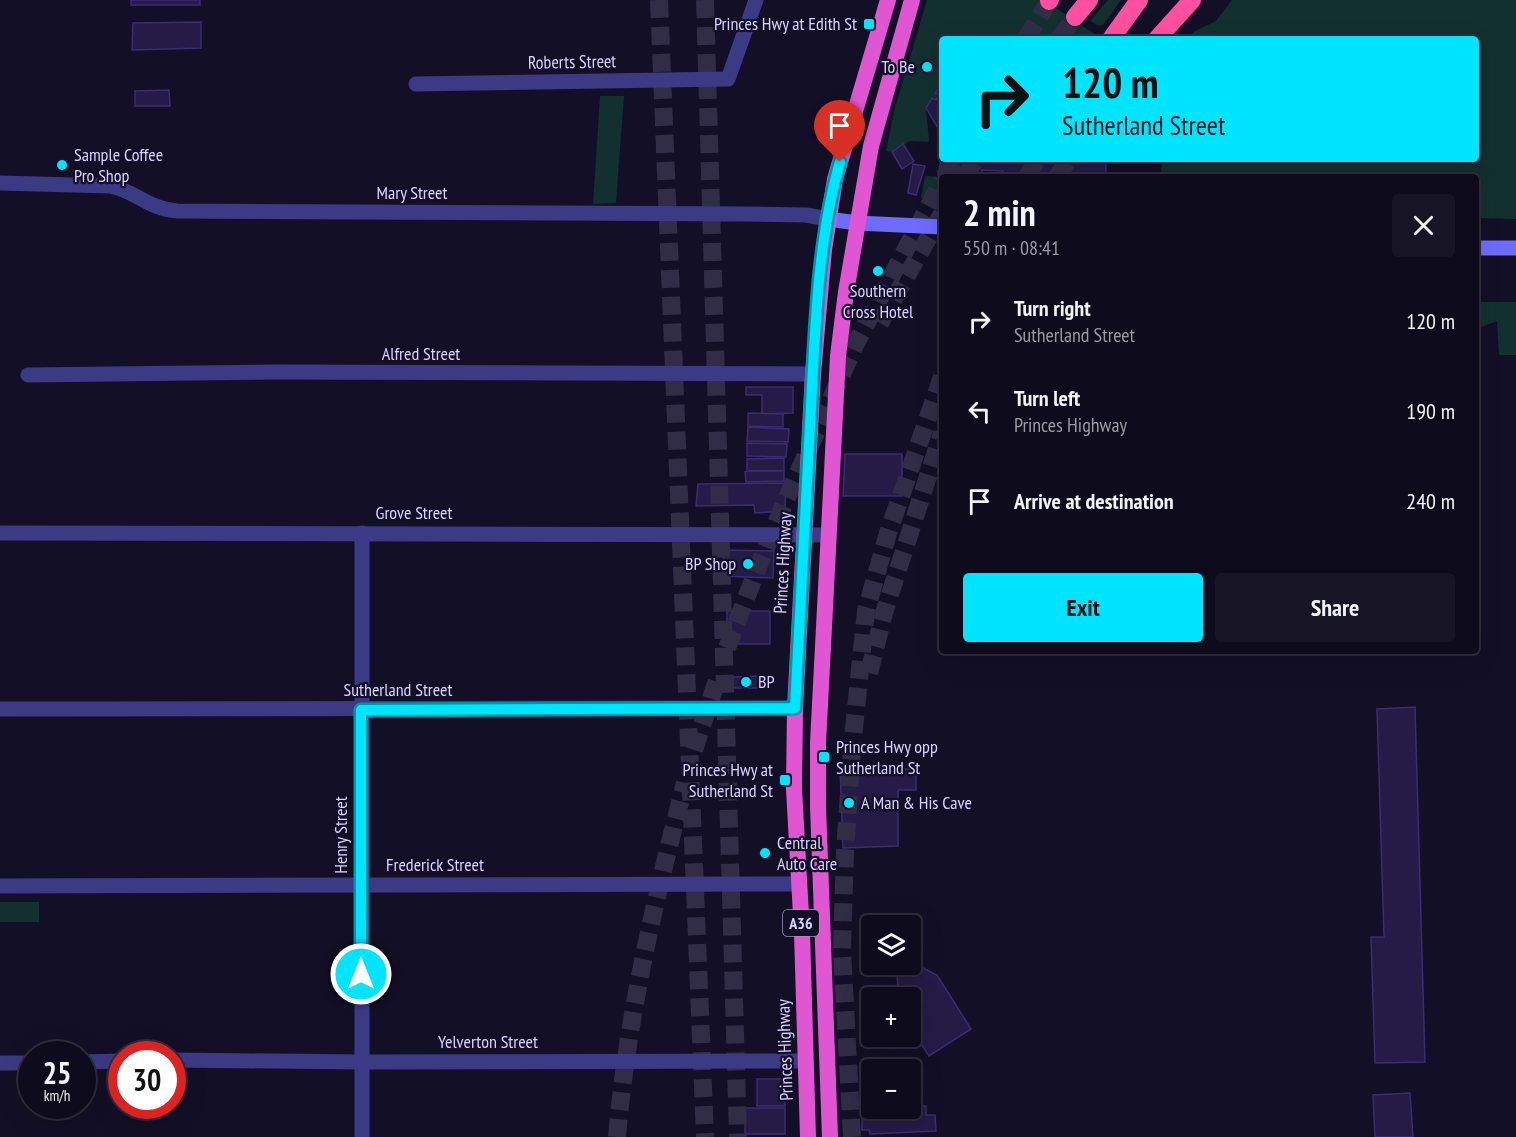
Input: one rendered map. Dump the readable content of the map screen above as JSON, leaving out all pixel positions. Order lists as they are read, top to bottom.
{
  "streets": {
    "highway": ["Princes Highway", "A36"],
    "street": [
      "Roberts Street",
      "Mary Street",
      "Alfred Street",
      "Grove Street",
      "Sutherland Street",
      "Henry Street",
      "Frederick Street",
      "Yelverton Street"
    ]
  },
  "crossings": [
    ["Mary Street", "Princes Highway"],
    ["Alfred Street", "Princes Highway"],
    ["Grove Street", "Princes Highway"],
    ["Grove Street", "Henry Street"],
    ["Grove Street", "A36"],
    ["Princes Highway", "Sutherland Street"],
    ["Princes Highway", "Frederick Street"],
    ["Princes Highway", "Yelverton Street"],
    ["Sutherland Street", "Henry Street"],
    ["Henry Street", "Frederick Street"],
    ["Henry Street", "Yelverton Street"]
  ],
  "places": {
    "transit": ["Princes Hwy at Edith St", "Princes Hwy opp Sutherland St", "Princes Hwy at Sutherland St"],
    "other": [
      "To Be",
      "Sample Coffee Pro Shop",
      "Southern Cross Hotel",
      "BP Shop",
      "BP",
      "A Man & His Cave",
      "Central Auto Care"
    ]
  },
  "page": {
    "turn": ["120 m", "Sutherland Street"],
    "heading": ["2 min", "550 m · 08:41"],
    "list": [
      {
        "name": "Turn right",
        "note": "Sutherland Street",
        "value": "120 m"
      },
      {
        "name": "Turn left",
        "note": "Princes Highway",
        "value": "190 m"
      },
      {
        "name": "Arrive at destination",
        "value": "240 m"
      }
    ],
    "buttons": ["Exit", "Share"],
    "map_buttons": ["+", "−"],
    "speed": "25 km/h",
    "limit": "30"
  }
}
